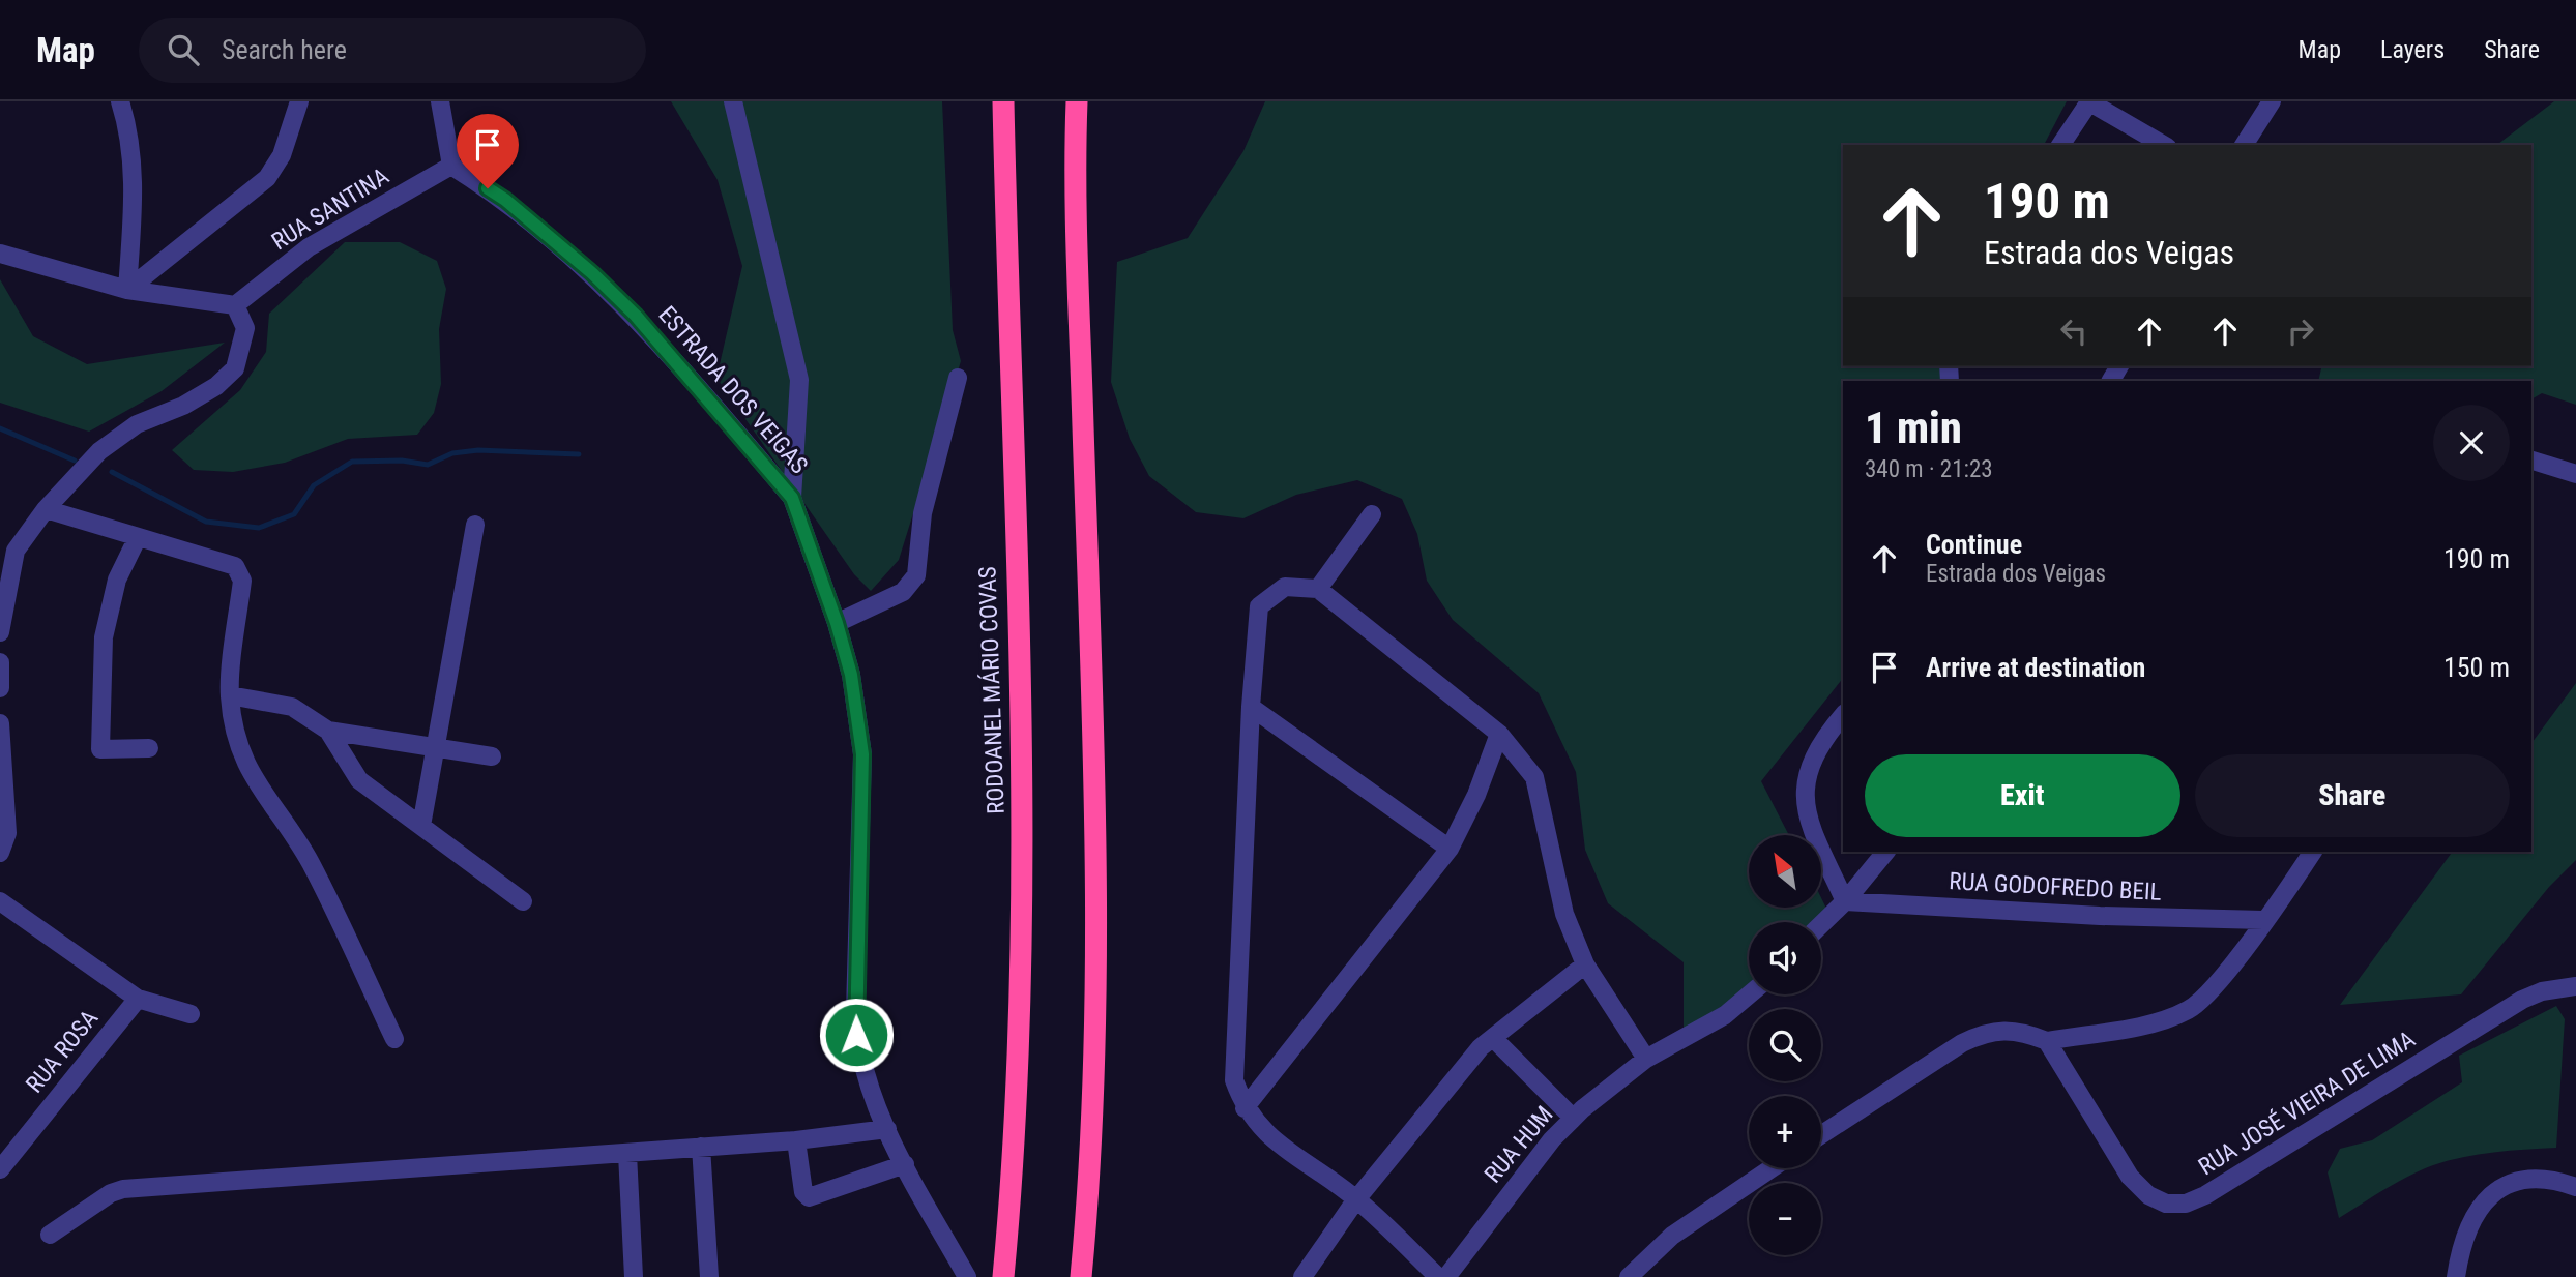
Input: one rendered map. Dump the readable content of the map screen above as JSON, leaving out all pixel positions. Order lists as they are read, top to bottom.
{
  "streets": {
    "highway": ["RODOANEL MÁRIO COVAS"],
    "street": [
      "RUA SANTINA",
      "ESTRADA DOS VEIGAS",
      "RUA GODOFREDO BEIL",
      "RUA ROSA",
      "RUA JOSÉ VIEIRA DE LIMA",
      "RUA HUM"
    ]
  },
  "crossings": [
    ["RUA SANTINA", "ESTRADA DOS VEIGAS"]
  ],
  "north": "top left",
  "page": {
    "header": "Map",
    "search": "Search here",
    "nav": ["Map", "Layers", "Share"],
    "turn": ["190 m", "Estrada dos Veigas"],
    "heading": ["1 min", "340 m · 21:23"],
    "list": [
      {
        "name": "Continue",
        "note": "Estrada dos Veigas",
        "value": "190 m"
      },
      {
        "name": "Arrive at destination",
        "value": "150 m"
      }
    ],
    "buttons": ["Exit", "Share"],
    "map_buttons": ["+", "−"]
  }
}
